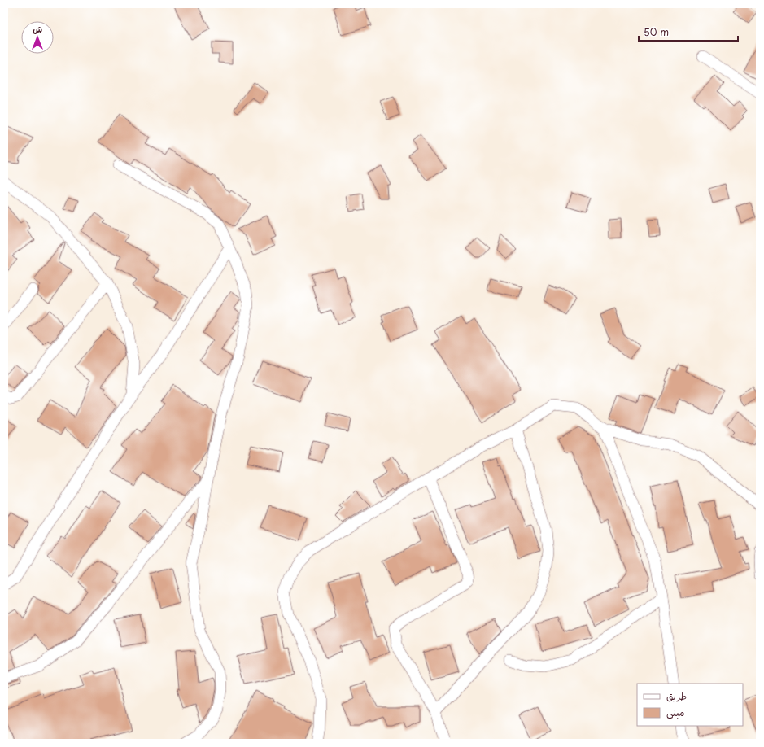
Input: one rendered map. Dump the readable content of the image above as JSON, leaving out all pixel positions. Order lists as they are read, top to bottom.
{
  "legend": ["طريق", "مبنى"],
  "scale_bar": "50 m",
  "north": "top"
}
